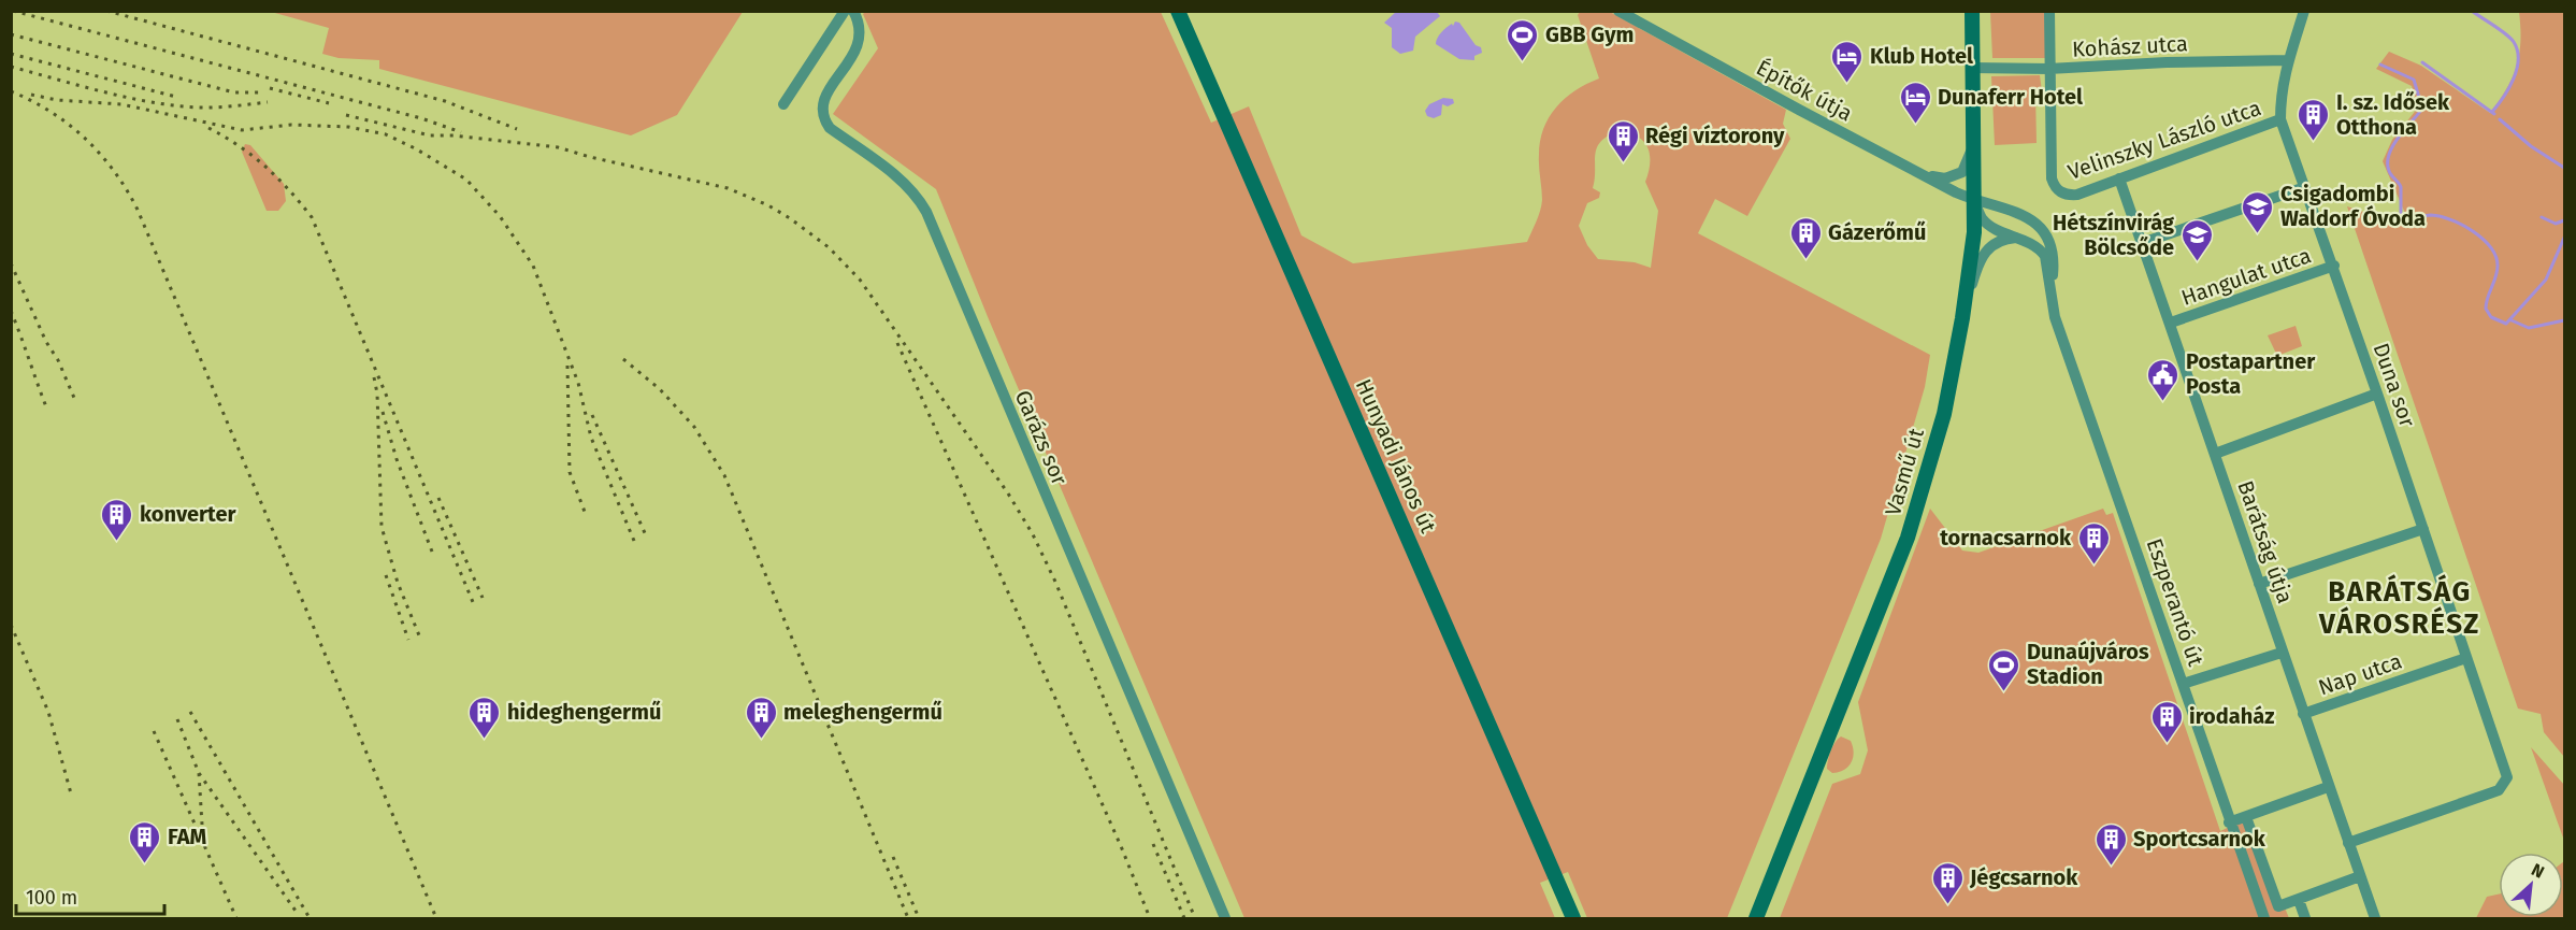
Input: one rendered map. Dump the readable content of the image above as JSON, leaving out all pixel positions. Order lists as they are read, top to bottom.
{
  "streets": {
    "street": [
      "Kohász utca",
      "Építők útja",
      "Velinszky László utca",
      "Hangulat utca",
      "Duna sor",
      "Garázs sor",
      "Hunyadi János út",
      "Vasmű út",
      "Barátság útja",
      "Eszperantó út",
      "Nap utca"
    ]
  },
  "crossings": [
    ["Kohász utca", "Velinszky László utca"],
    ["Kohász utca", "Duna sor"],
    ["Kohász utca", "Vasmű út"],
    ["Építők útja", "Vasmű út"],
    ["Építők útja", "Eszperantó út"],
    ["Velinszky László utca", "Duna sor"],
    ["Velinszky László utca", "Barátság útja"],
    ["Hangulat utca", "Duna sor"],
    ["Hangulat utca", "Barátság útja"],
    ["Duna sor", "Barátság útja"],
    ["Duna sor", "Nap utca"],
    ["Vasmű út", "Eszperantó út"],
    ["Barátság útja", "Nap utca"]
  ],
  "districts": ["BARÁTSÁG VÁROSRÉSZ"],
  "places": {
    "sports": ["GBB Gym", "Dunaújváros Stadion"],
    "hotel": ["Klub Hotel", "Dunaferr Hotel"],
    "building": [
      "I. sz. Idősek Otthona",
      "Régi víztorony",
      "Gázerőmű",
      "konverter",
      "tornacsarnok",
      "hideghengermű",
      "meleghengermű",
      "irodaház",
      "FAM",
      "Sportcsarnok",
      "Jégcsarnok"
    ],
    "school or university": ["Csigadombi Waldorf Óvoda", "Hétszínvirág Bölcsőde"],
    "public building": ["Postapartner Posta"]
  },
  "scale_bar": "100 m",
  "north": "top right"
}
